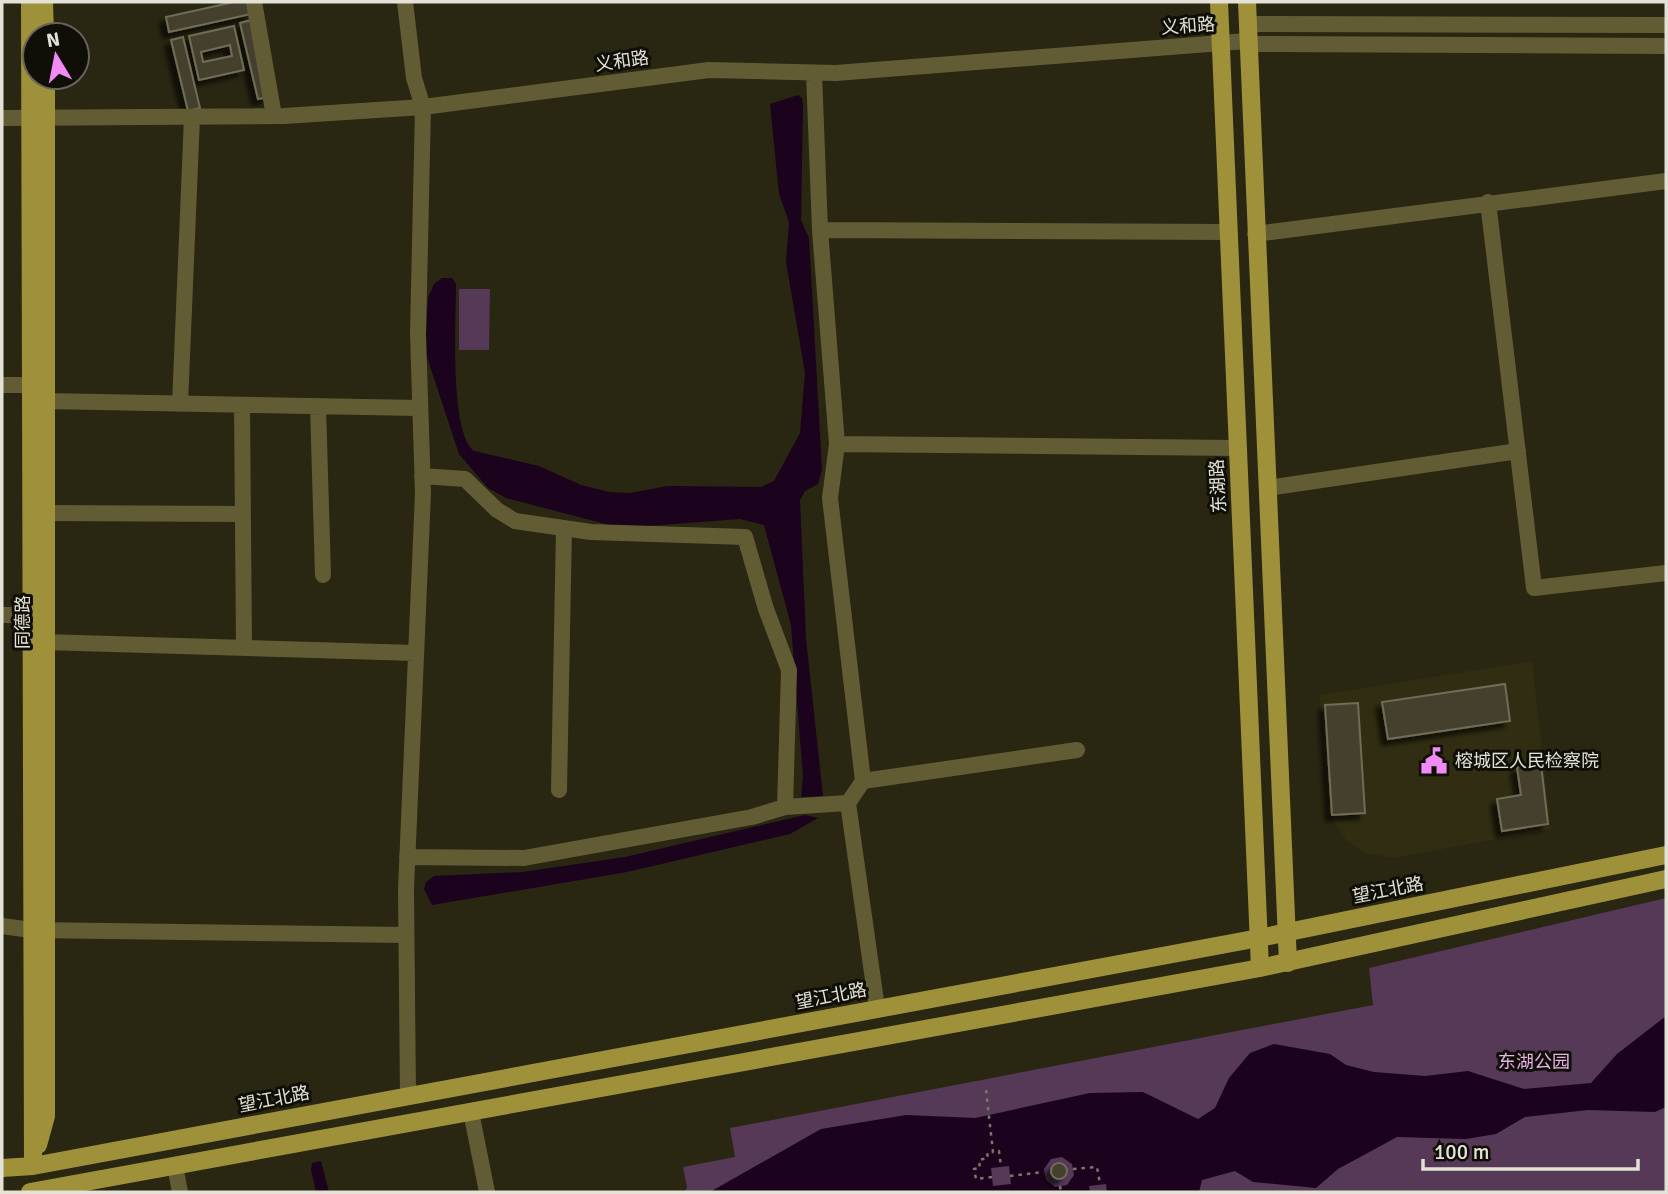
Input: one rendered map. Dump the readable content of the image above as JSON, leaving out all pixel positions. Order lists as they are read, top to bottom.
{
  "streets": {
    "main road": ["东湖路", "同德路", "望江北路"],
    "street": ["义和路"]
  },
  "crossings": [
    ["义和路", "东湖路"],
    ["义和路", "同德路"],
    ["东湖路", "望江北路"],
    ["同德路", "望江北路"]
  ],
  "parks": ["东湖公园"],
  "places": {
    "public building": ["榕城区人民检察院"]
  },
  "scale_bar": "100 m",
  "north": "top"
}
